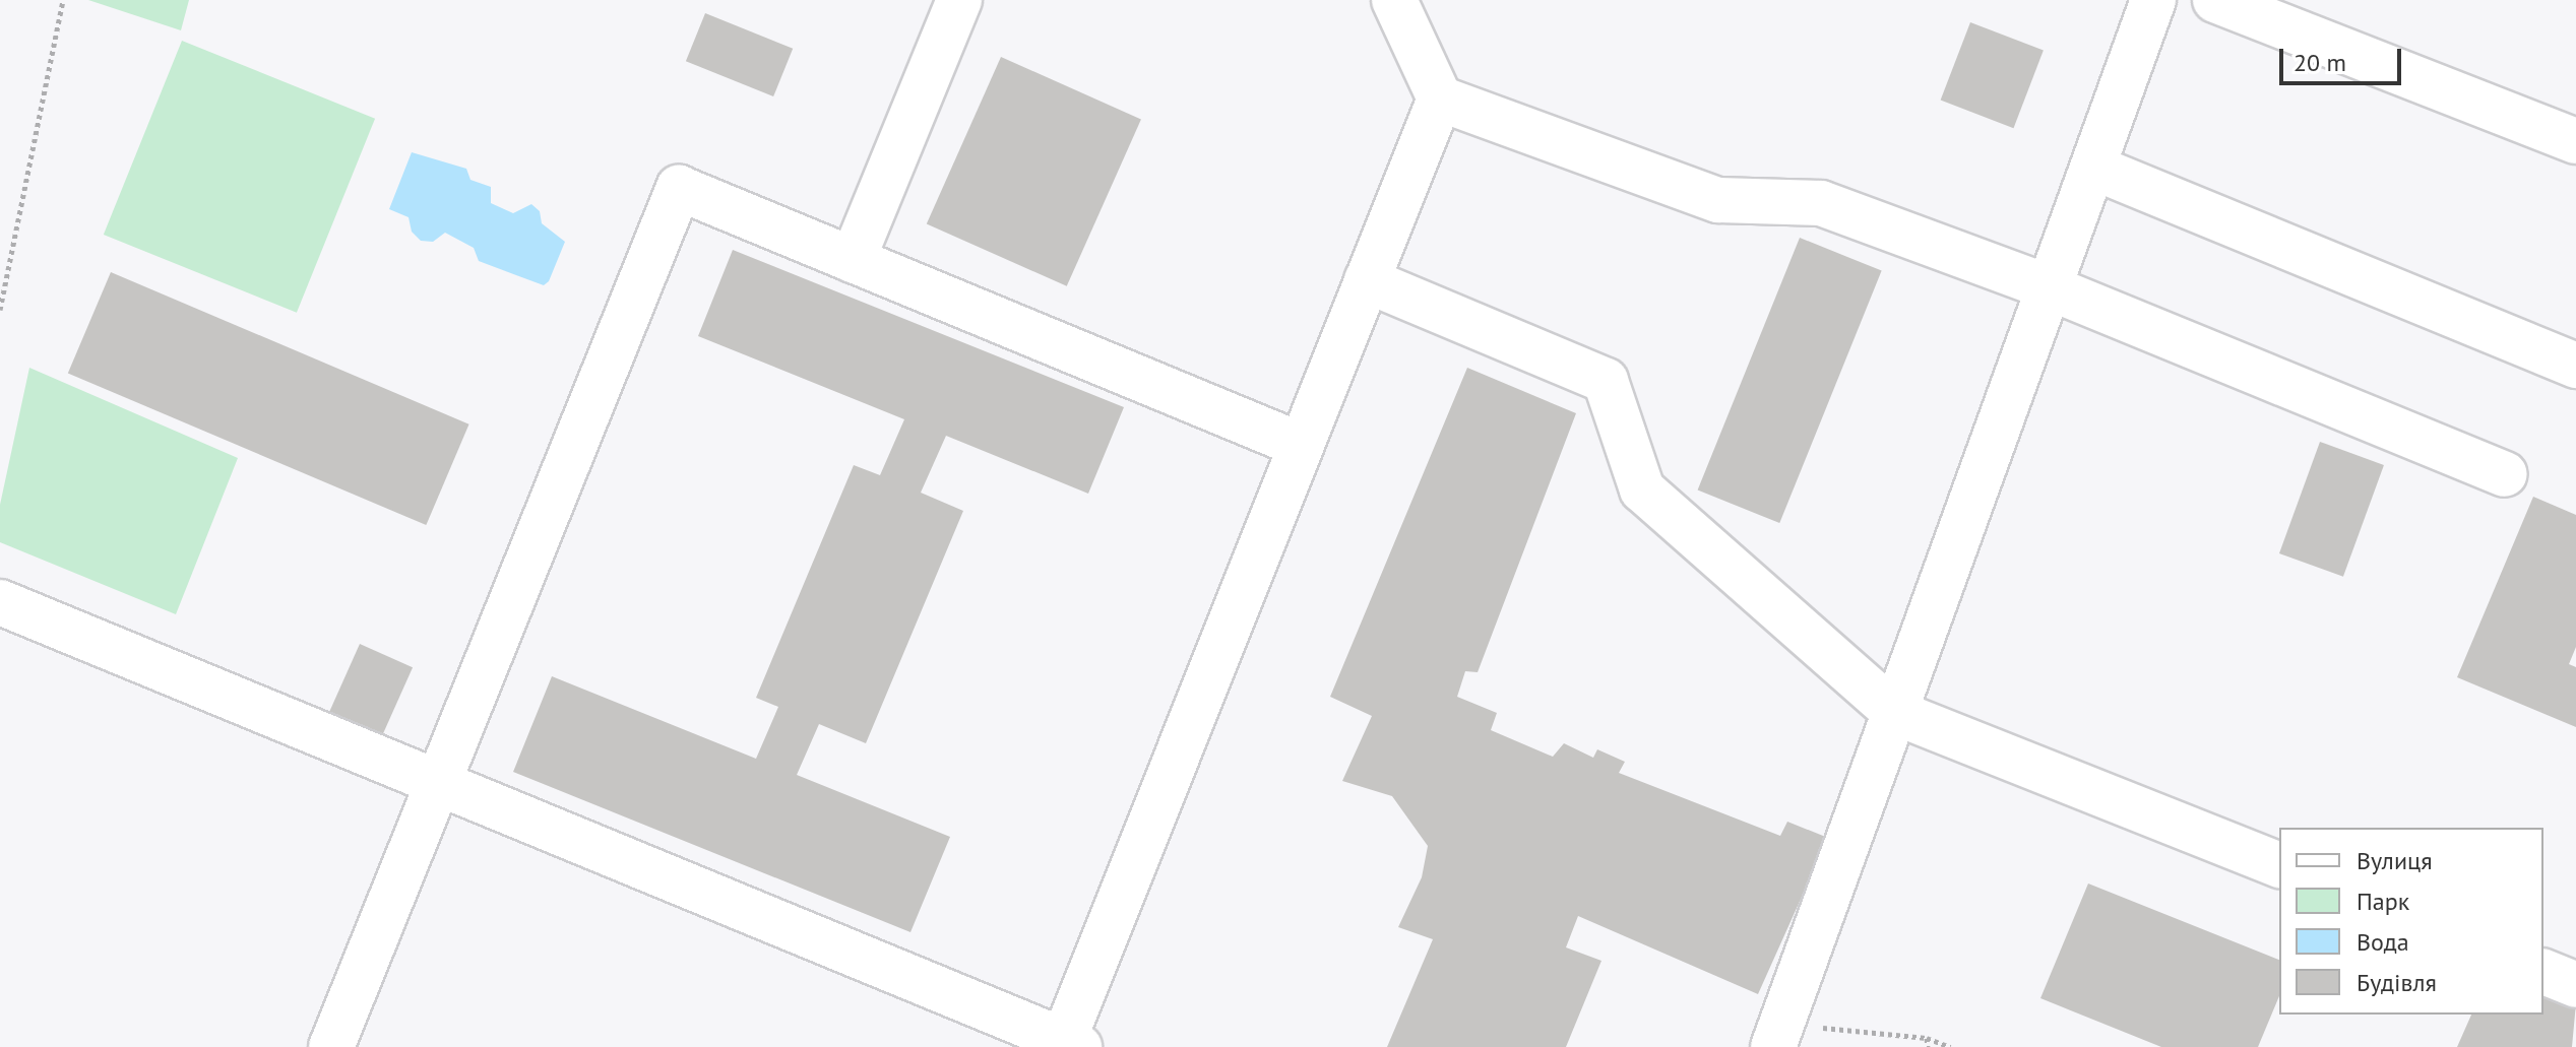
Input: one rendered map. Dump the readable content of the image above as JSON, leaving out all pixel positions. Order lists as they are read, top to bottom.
{
  "legend": [
    "Вулиця",
    "Парк",
    "Вода",
    "Будівля"
  ],
  "scale_bar": "20 m"
}
